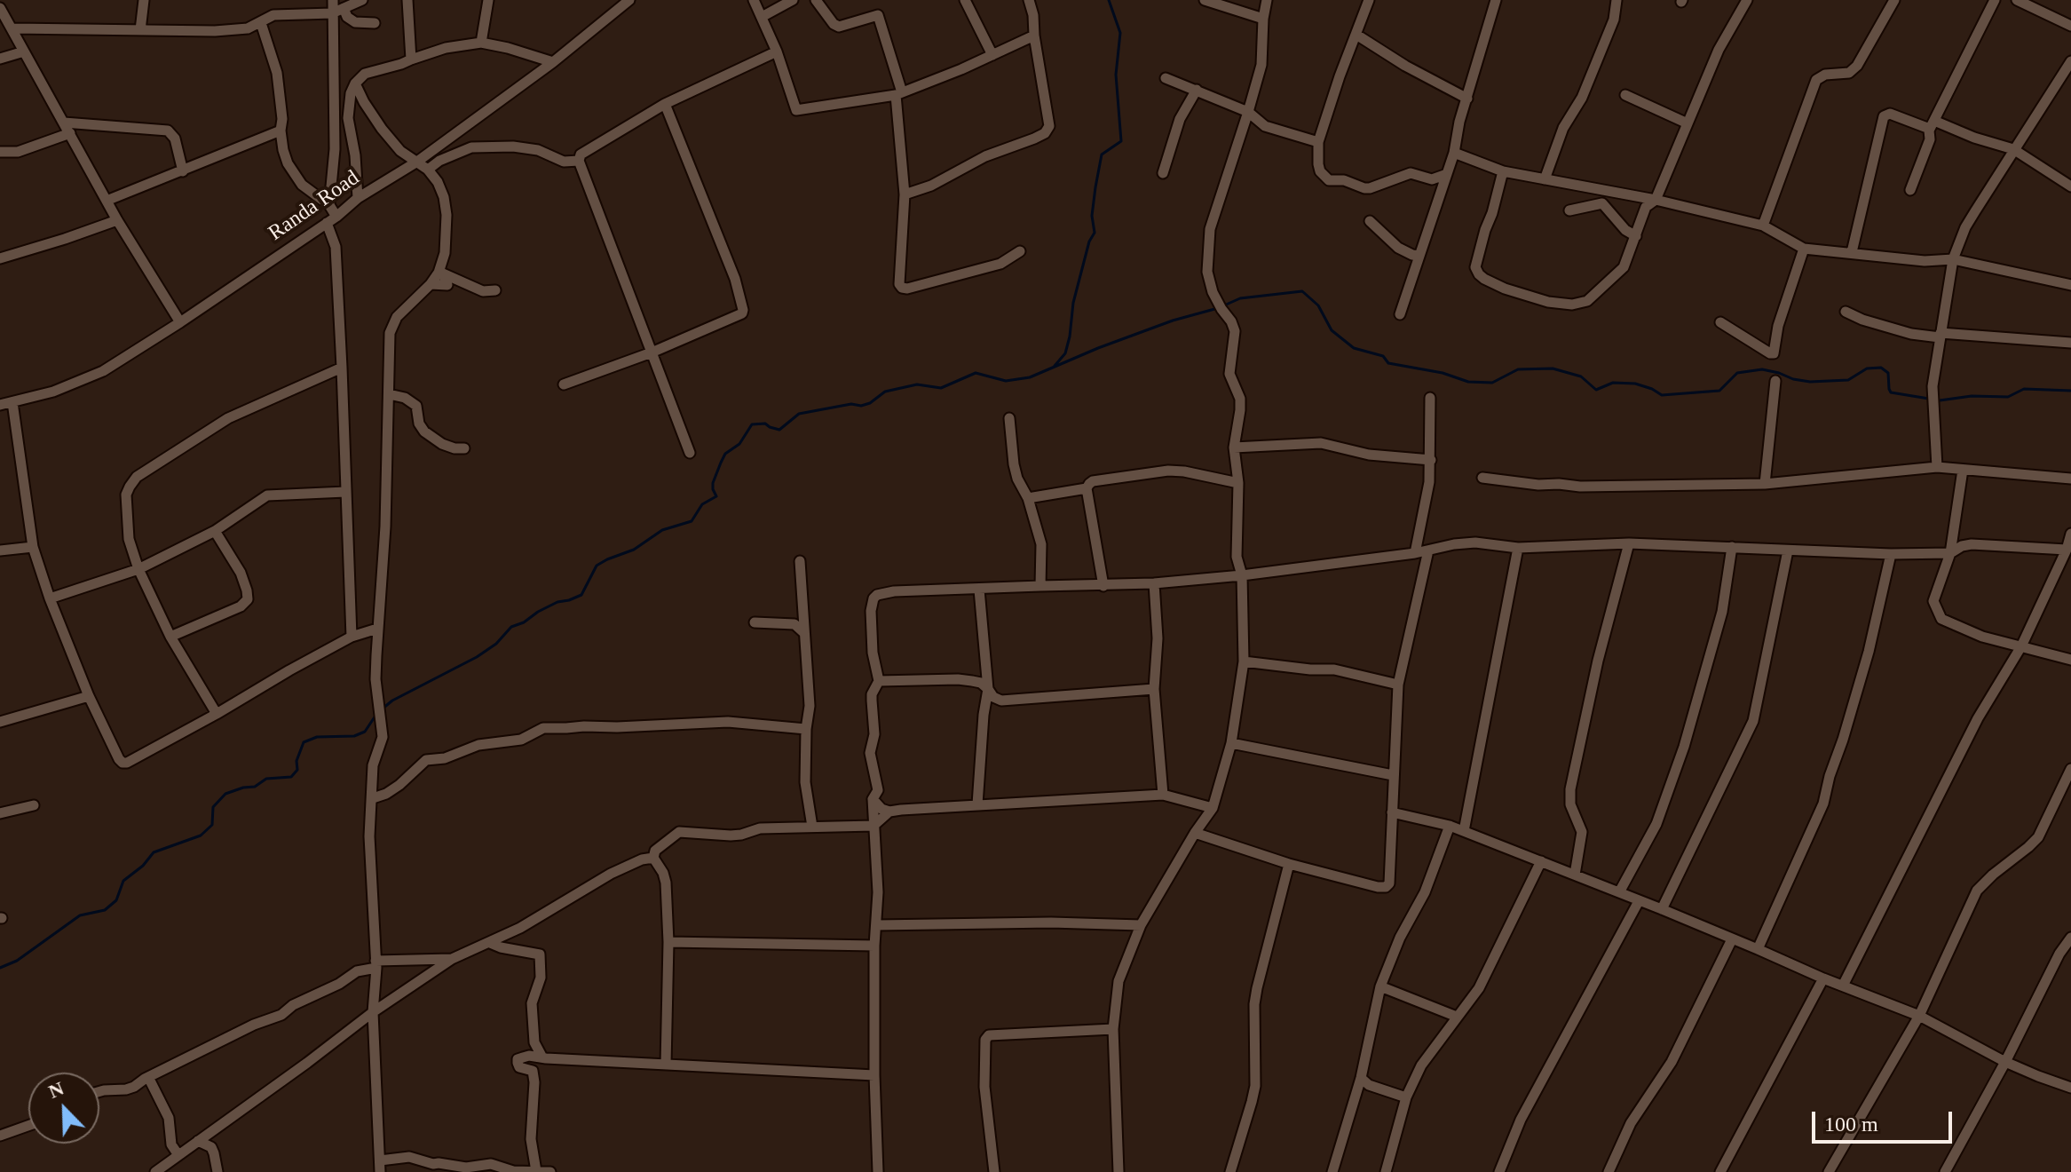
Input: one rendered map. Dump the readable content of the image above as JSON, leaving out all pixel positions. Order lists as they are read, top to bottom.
{
  "streets": {
    "street": ["Randa Road"]
  },
  "scale_bar": "100 m",
  "north": "top left"
}
